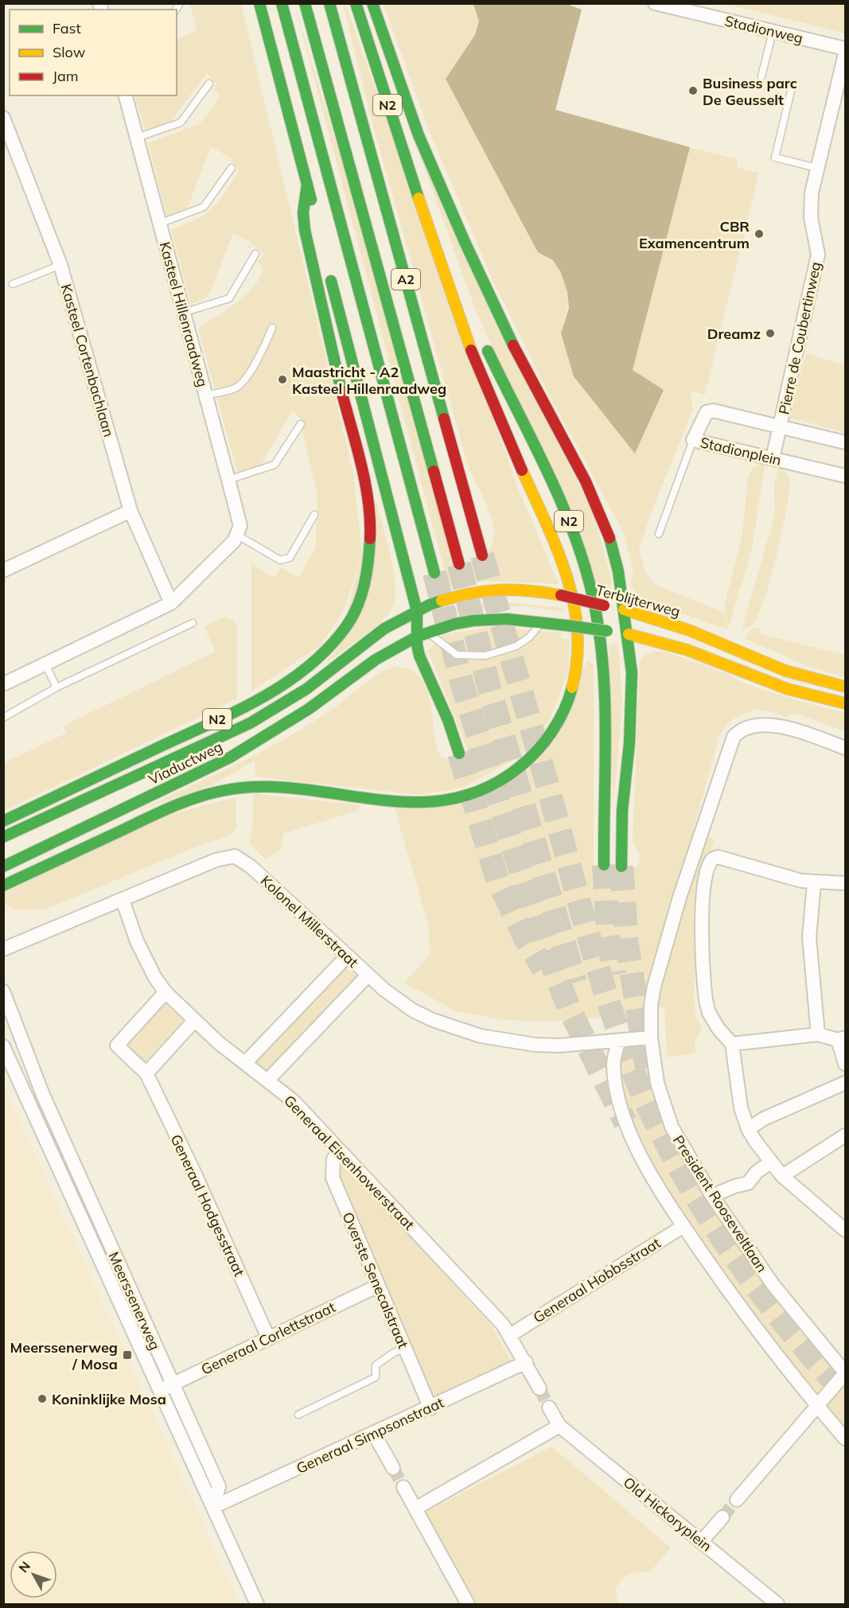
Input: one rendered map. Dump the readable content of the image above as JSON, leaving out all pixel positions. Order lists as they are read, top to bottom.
{
  "streets": {
    "main road": [
      "N2",
      "A2",
      "Terblijterweg",
      "Viaductweg"
    ],
    "street": [
      "Stadionweg",
      "Kasteel Hillenraadweg",
      "Pierre de Coubertinweg",
      "Kasteel Cortenbachlaan",
      "Stadionplein",
      "Kolonel Millerstraat",
      "Generaal Eisenhowerstraat",
      "President Rooseveltlaan",
      "Generaal Hodgesstraat",
      "Overste Senecalstraat",
      "Generaal Hobbsstraat",
      "Meerssenerweg",
      "Generaal Corlettstraat",
      "Generaal Simpsonstraat",
      "Old Hickoryplein"
    ]
  },
  "crossings": [
    ["N2", "Terblijterweg"],
    ["Pierre de Coubertinweg", "Stadionplein"],
    ["Terblijterweg", "Viaductweg"],
    ["Kolonel Millerstraat", "Generaal Eisenhowerstraat"],
    ["Kolonel Millerstraat", "President Rooseveltlaan"],
    ["Generaal Eisenhowerstraat", "Overste Senecalstraat"],
    ["Generaal Eisenhowerstraat", "Generaal Hobbsstraat"],
    ["Generaal Eisenhowerstraat", "Generaal Simpsonstraat"],
    ["Generaal Hodgesstraat", "Generaal Corlettstraat"],
    ["Overste Senecalstraat", "Generaal Corlettstraat"],
    ["Overste Senecalstraat", "Generaal Simpsonstraat"],
    ["Meerssenerweg", "Generaal Corlettstraat"],
    ["Meerssenerweg", "Generaal Simpsonstraat"]
  ],
  "places": {
    "other": [
      "Business parc De Geusselt",
      "CBR Examencentrum",
      "Dreamz",
      "Maastricht - A2 Kasteel Hillenraadweg",
      "Koninklijke Mosa"
    ],
    "transit": ["Meerssenerweg / Mosa"]
  },
  "legend": ["Fast", "Slow", "Jam"],
  "north": "top left"
}
